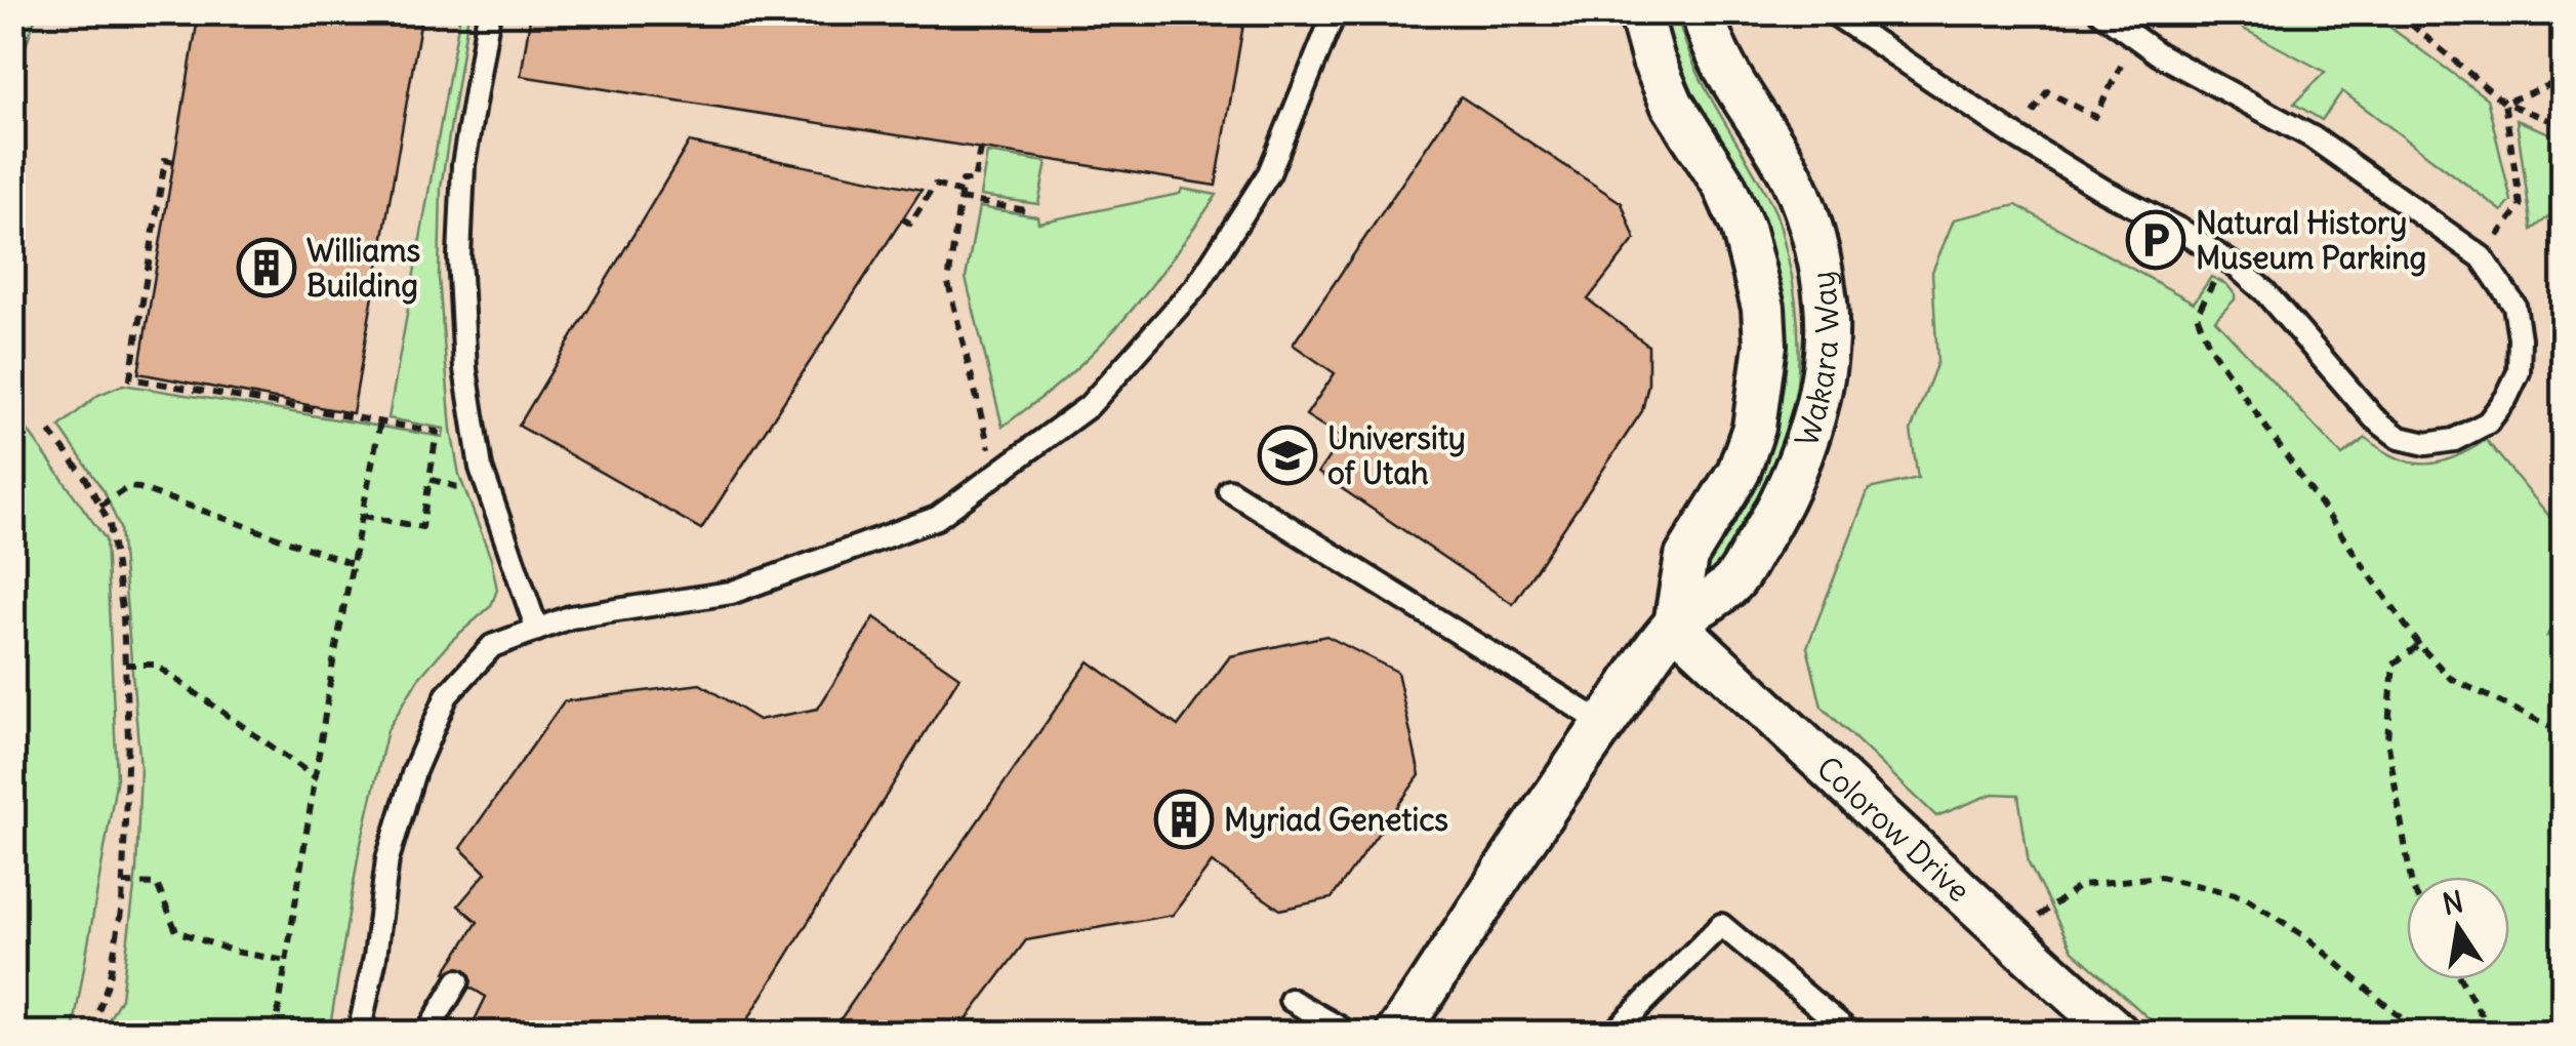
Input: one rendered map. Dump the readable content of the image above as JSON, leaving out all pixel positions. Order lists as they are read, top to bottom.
{
  "streets": {
    "street": ["Wakara Way", "Colorow Drive"]
  },
  "crossings": [
    ["Wakara Way", "Colorow Drive"]
  ],
  "places": {
    "parking": ["Natural History Museum Parking"],
    "building": ["Williams Building", "Myriad Genetics"],
    "school or university": ["University of Utah"]
  },
  "north": "top"
}
